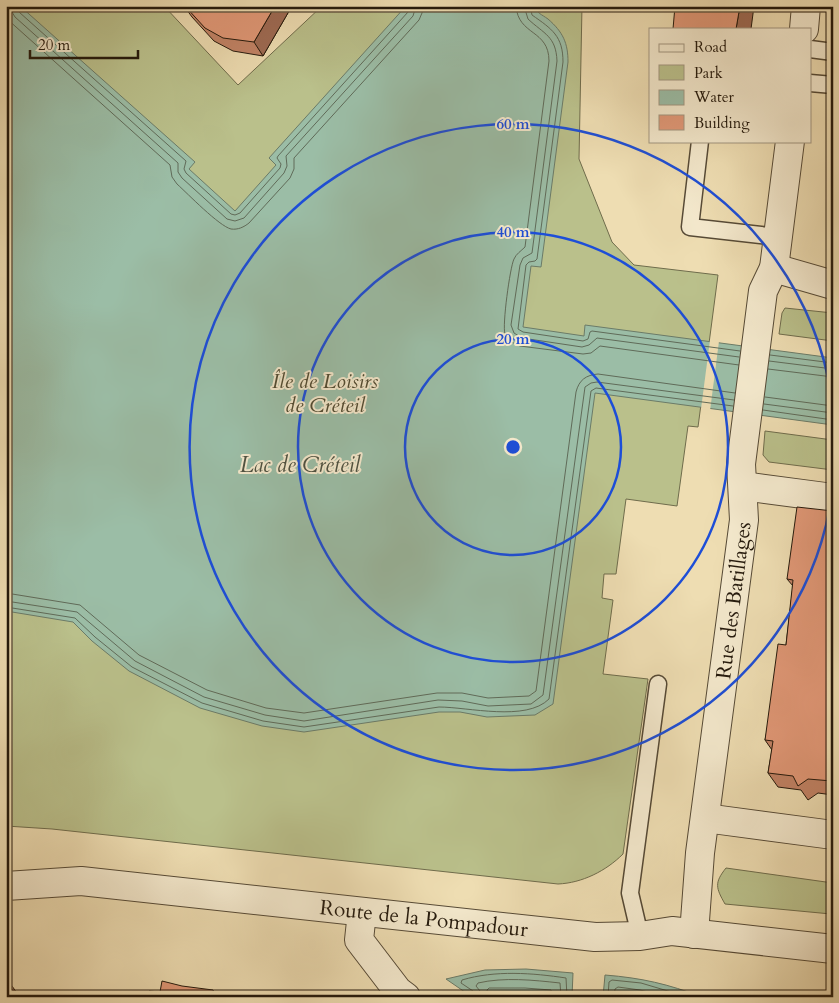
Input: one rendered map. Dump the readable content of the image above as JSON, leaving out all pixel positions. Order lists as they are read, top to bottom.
{
  "streets": {
    "street": ["Rue des Batillages", "Route de la Pompadour"]
  },
  "crossings": [
    ["Rue des Batillages", "Route de la Pompadour"]
  ],
  "water": ["Lac de Créteil"],
  "parks": ["Île de Loisirs de Créteil"],
  "legend": [
    "Road",
    "Park",
    "Water",
    "Building"
  ],
  "scale_bar": "20 m",
  "rings": ["60 m", "40 m", "20 m"]
}
